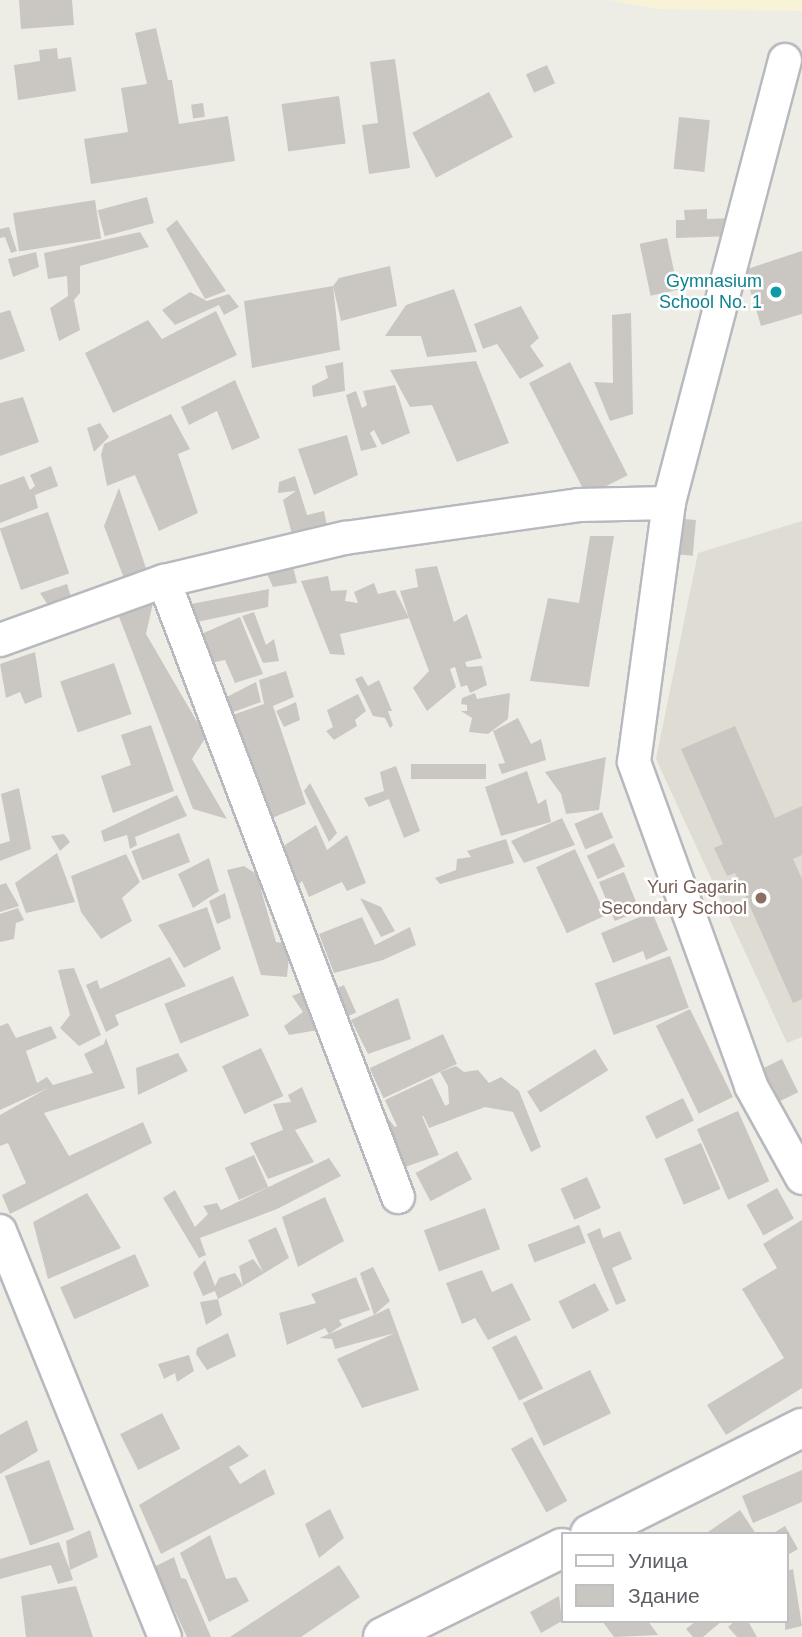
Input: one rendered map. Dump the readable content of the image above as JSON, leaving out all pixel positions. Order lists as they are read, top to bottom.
{
  "places": ["Gymnasium School No. 1", "Yuri Gagarin Secondary School"],
  "legend": ["Улица", "Здание"]
}
